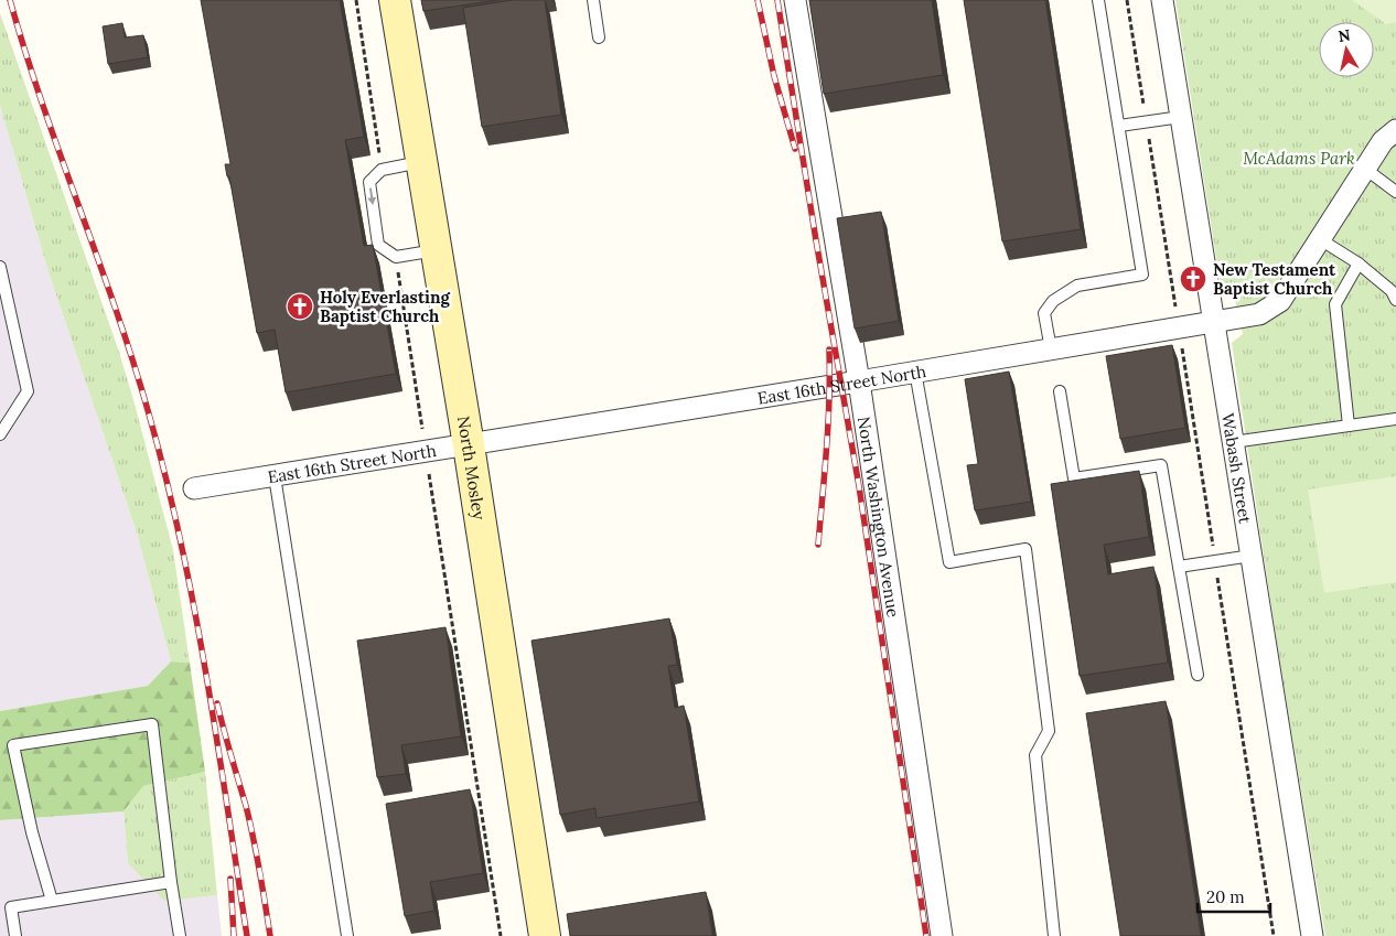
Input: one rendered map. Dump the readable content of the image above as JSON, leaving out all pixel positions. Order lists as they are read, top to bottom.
{
  "streets": {
    "street": [
      "East 16th Street North",
      "North Mosley",
      "Wabash Street",
      "North Washington Avenue"
    ]
  },
  "crossings": [
    ["East 16th Street North", "North Mosley"],
    ["East 16th Street North", "Wabash Street"],
    ["East 16th Street North", "North Washington Avenue"]
  ],
  "parks": ["McAdams Park"],
  "places": {
    "church": ["New Testament Baptist Church", "Holy Everlasting Baptist Church"]
  },
  "scale_bar": "20 m",
  "north": "top"
}
